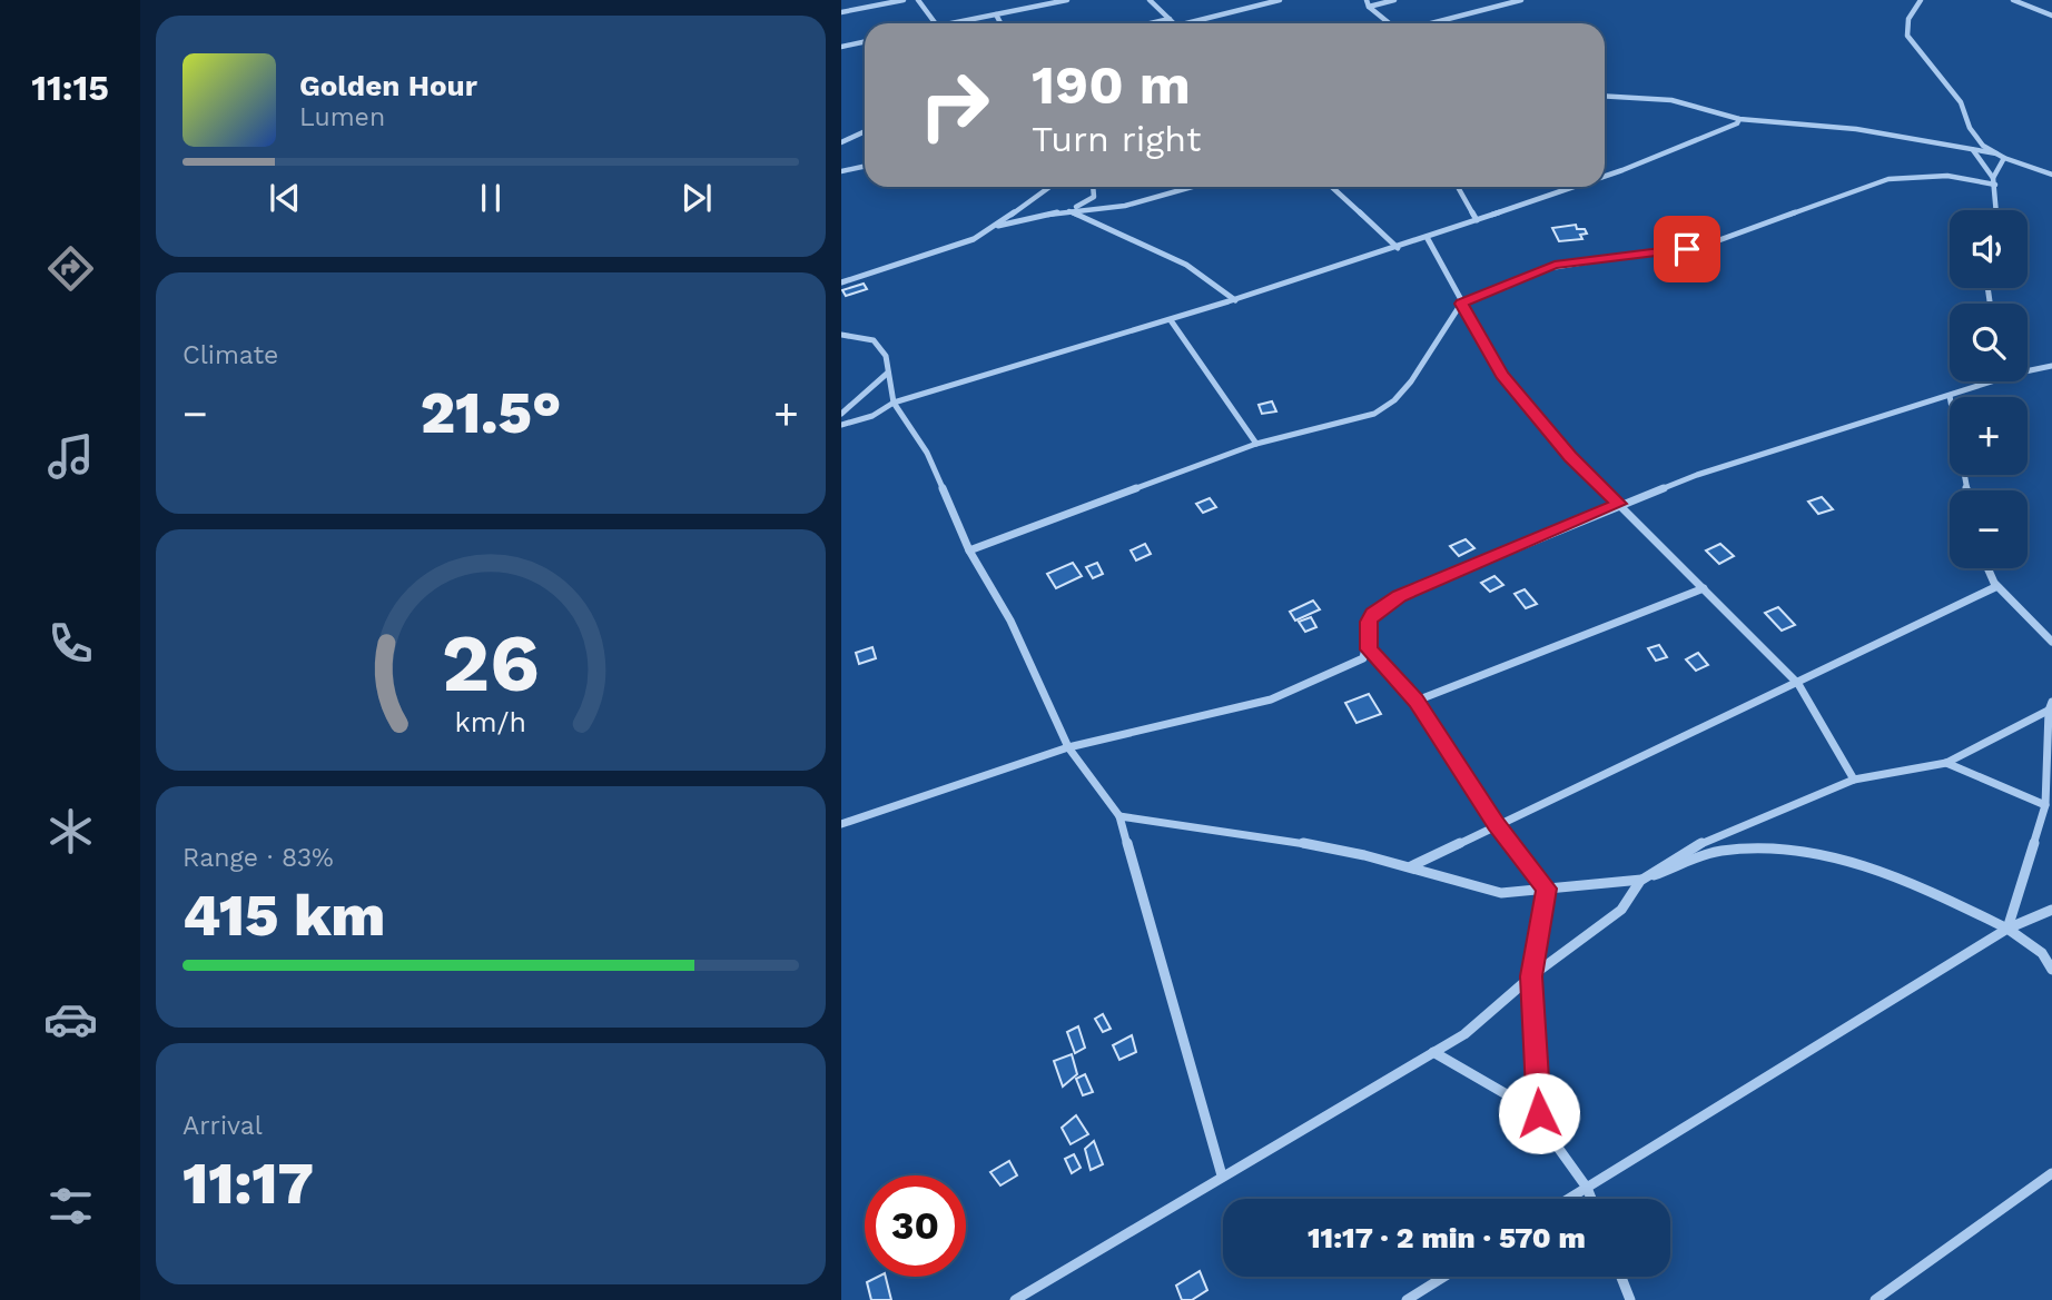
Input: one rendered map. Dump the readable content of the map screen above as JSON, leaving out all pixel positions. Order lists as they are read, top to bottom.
{
  "page": {
    "tabs": "11:15",
    "turn": ["190 m", "Turn right"],
    "song": ["Golden Hour", "Lumen"],
    "map_buttons": ["+", "−"],
    "tile": [
      "Climate",
      ["Range · 83%", "415 km"],
      ["Arrival", "11:17"]
    ],
    "heat": ["−", "21.5°", "+"],
    "limit": "30",
    "trip": "11:17 · 2 min · 570 m",
    "gauge": ["26", "km/h"]
  }
}
